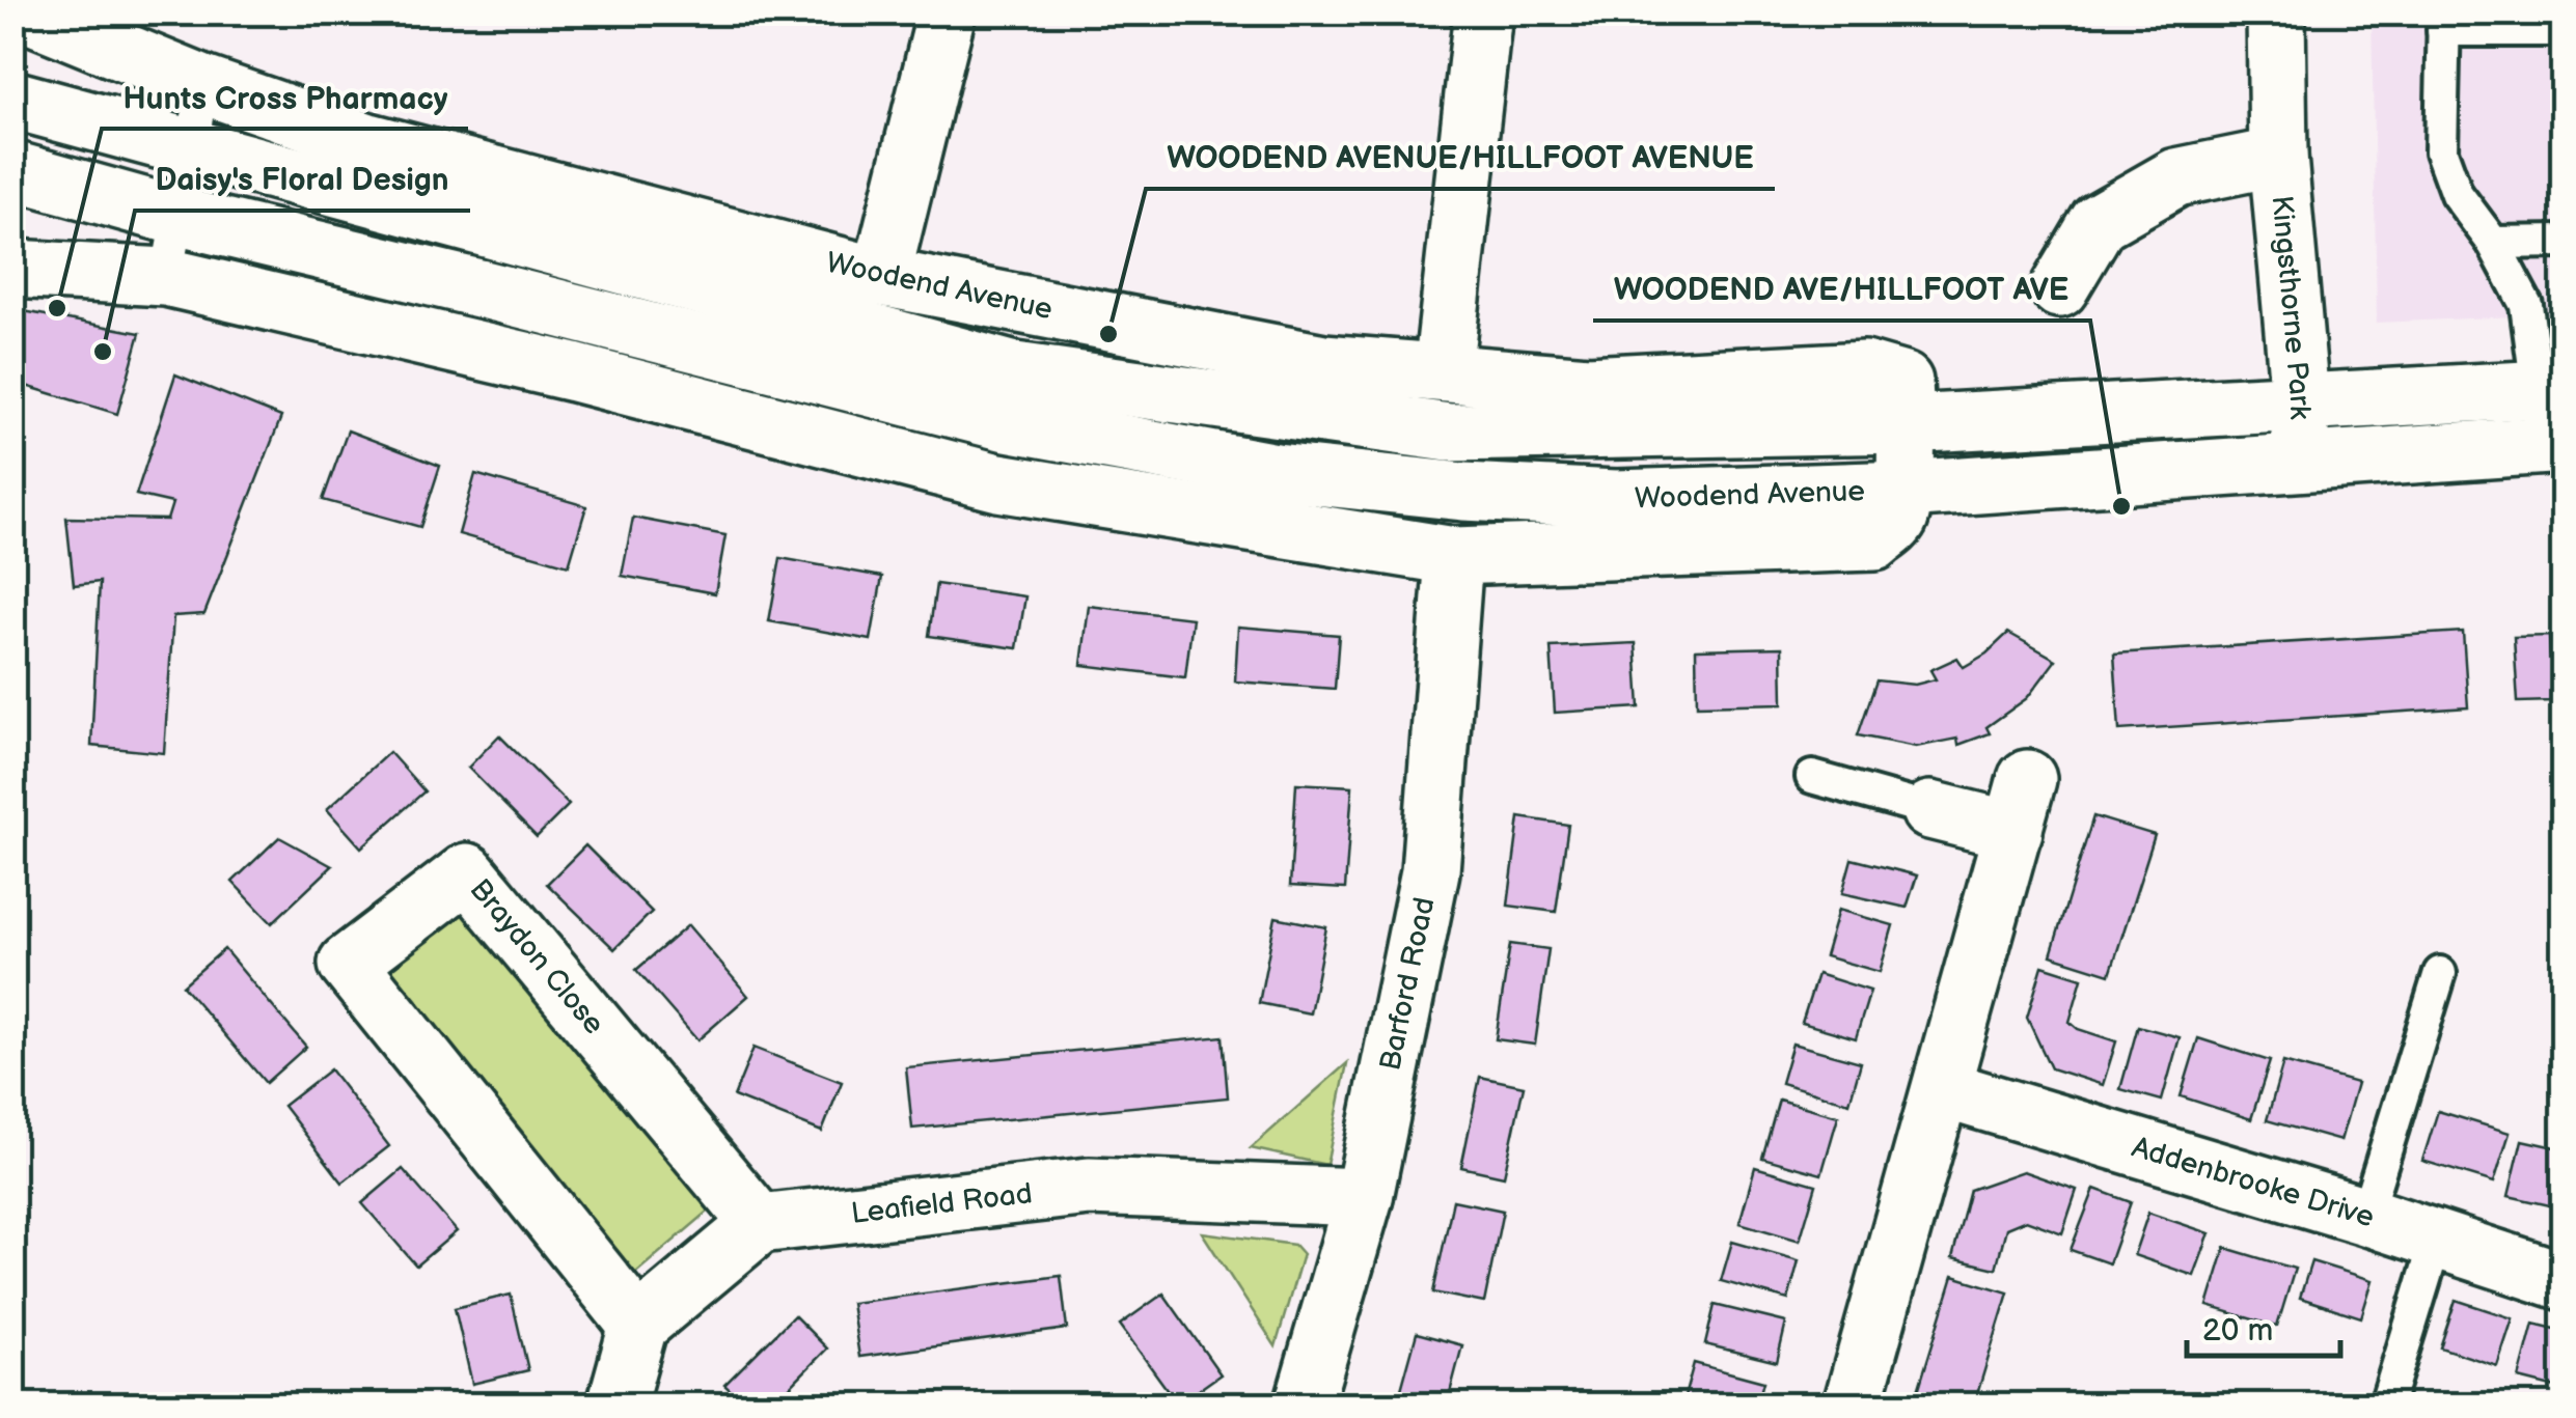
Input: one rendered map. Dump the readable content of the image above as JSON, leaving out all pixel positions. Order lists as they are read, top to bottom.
{
  "streets": {
    "street": [
      "Woodend Avenue",
      "Kingsthorne Park",
      "Braydon Close",
      "Barford Road",
      "Addenbrooke Drive",
      "Leafield Road"
    ]
  },
  "crossings": [
    ["Woodend Avenue", "Kingsthorne Park"],
    ["Woodend Avenue", "Barford Road"],
    ["Braydon Close", "Leafield Road"],
    ["Barford Road", "Leafield Road"]
  ],
  "places": [
    "Hunts Cross Pharmacy",
    "WOODEND AVENUE/HILLFOOT AVENUE",
    "Daisy's Floral Design",
    "WOODEND AVE/HILLFOOT AVE"
  ],
  "scale_bar": "20 m"
}
